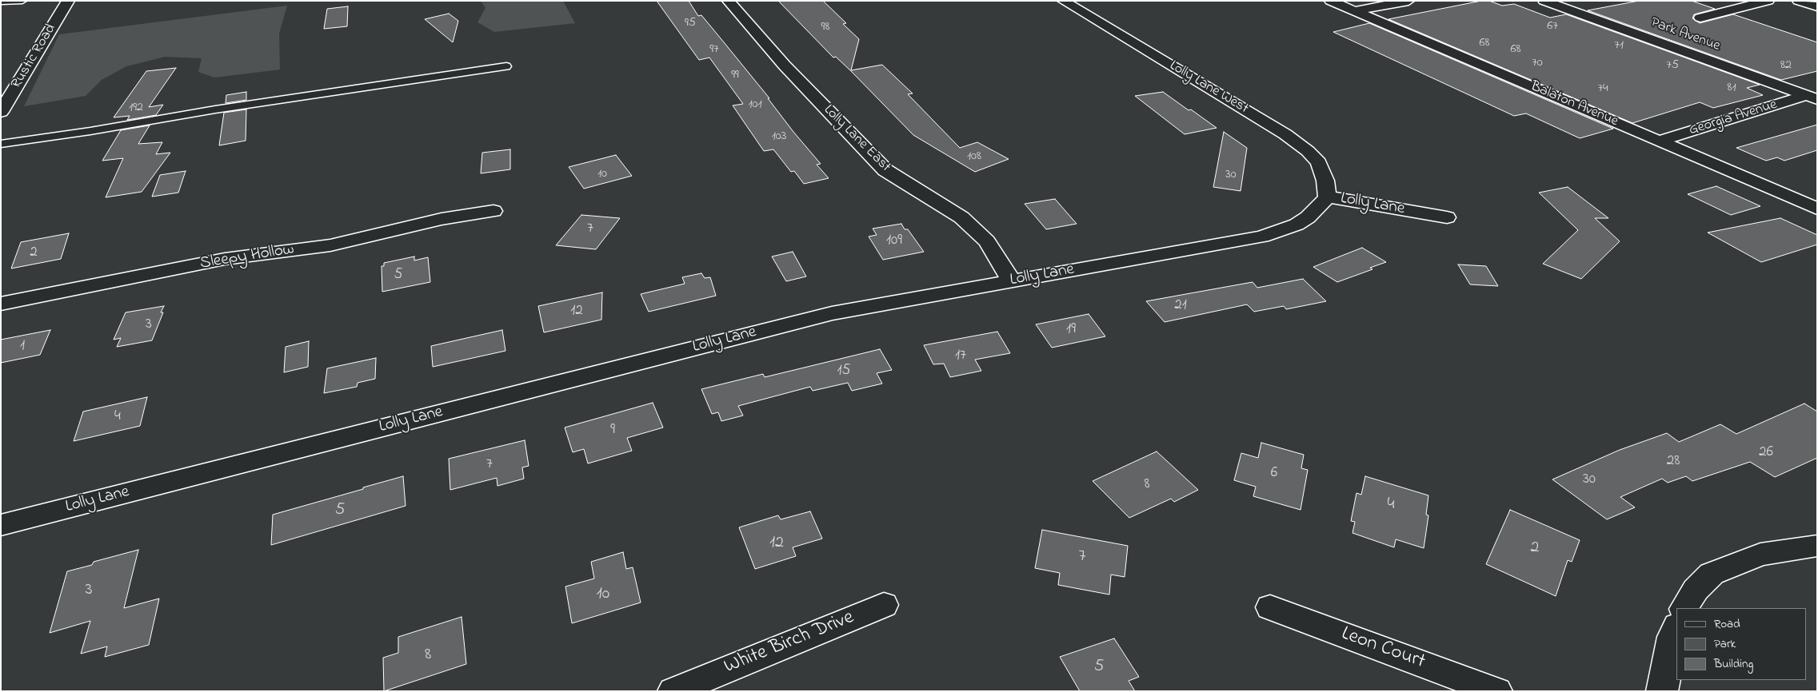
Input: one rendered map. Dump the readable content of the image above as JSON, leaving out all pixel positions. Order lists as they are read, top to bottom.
{
  "streets": {
    "street": [
      "Park Avenue",
      "Rustic Road",
      "Lolly Lane West",
      "Balaton Avenue",
      "Georgia Avenue",
      "Lolly Lane East",
      "Lolly Lane",
      "Sleepy Hollow",
      "White Birch Drive",
      "Leon Court"
    ]
  },
  "crossings": [
    ["Park Avenue", "Georgia Avenue"],
    ["Lolly Lane West", "Lolly Lane"],
    ["Balaton Avenue", "Georgia Avenue"],
    ["Lolly Lane East", "Lolly Lane"]
  ],
  "house_numbers": [
    "95",
    "67",
    "98",
    "68",
    "71",
    "97",
    "68",
    "70",
    "75",
    "82",
    "99",
    "81",
    "74",
    "101",
    "192",
    "103",
    "108",
    "10",
    "30",
    "7",
    "109",
    "2",
    "5",
    "21",
    "12",
    "3",
    "19",
    "1",
    "17",
    "15",
    "4",
    "9",
    "26",
    "28",
    "7",
    "6",
    "30",
    "8",
    "4",
    "5",
    "12",
    "2",
    "7",
    "3",
    "10",
    "8",
    "5"
  ],
  "legend": ["Road", "Park", "Building"]
}
